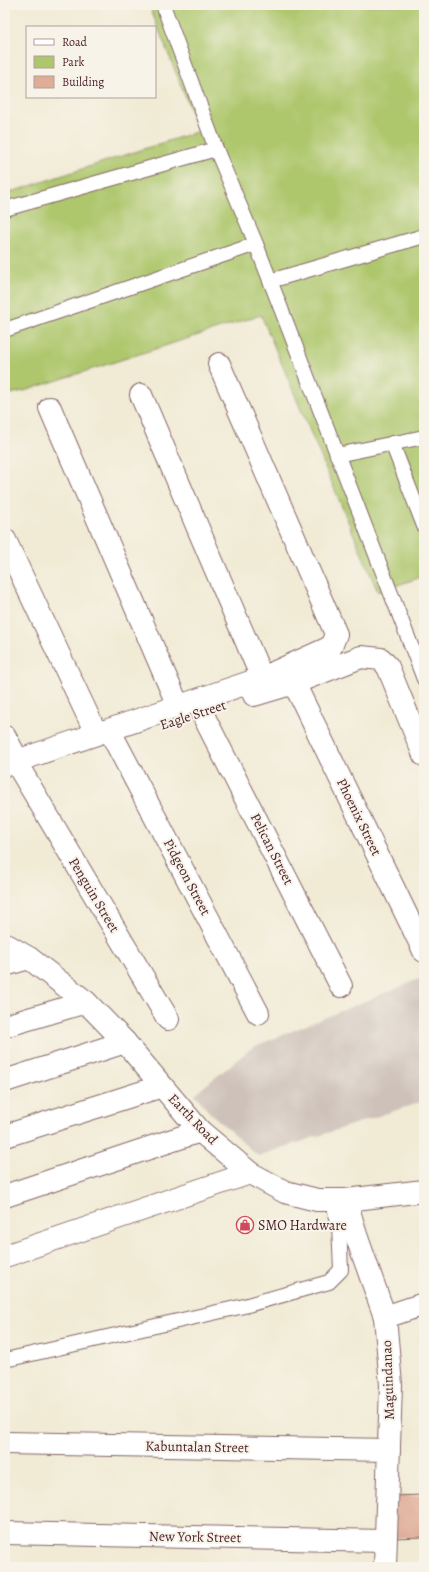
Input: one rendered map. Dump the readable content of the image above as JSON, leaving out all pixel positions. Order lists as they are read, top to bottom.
{
  "streets": {
    "street": [
      "Eagle Street",
      "Phoenix Street",
      "Pelican Street",
      "Pidgeon Street",
      "Penguin Street",
      "Earth Road",
      "Maguindanao",
      "Kabuntalan Street",
      "New York Street"
    ]
  },
  "crossings": [
    ["Eagle Street", "Phoenix Street"],
    ["Eagle Street", "Pelican Street"],
    ["Eagle Street", "Pidgeon Street"],
    ["Eagle Street", "Penguin Street"],
    ["Earth Road", "Maguindanao"],
    ["Maguindanao", "Kabuntalan Street"],
    ["Maguindanao", "New York Street"]
  ],
  "places": {
    "shop": ["SMO Hardware"]
  },
  "legend": ["Road", "Park", "Building"]
}
